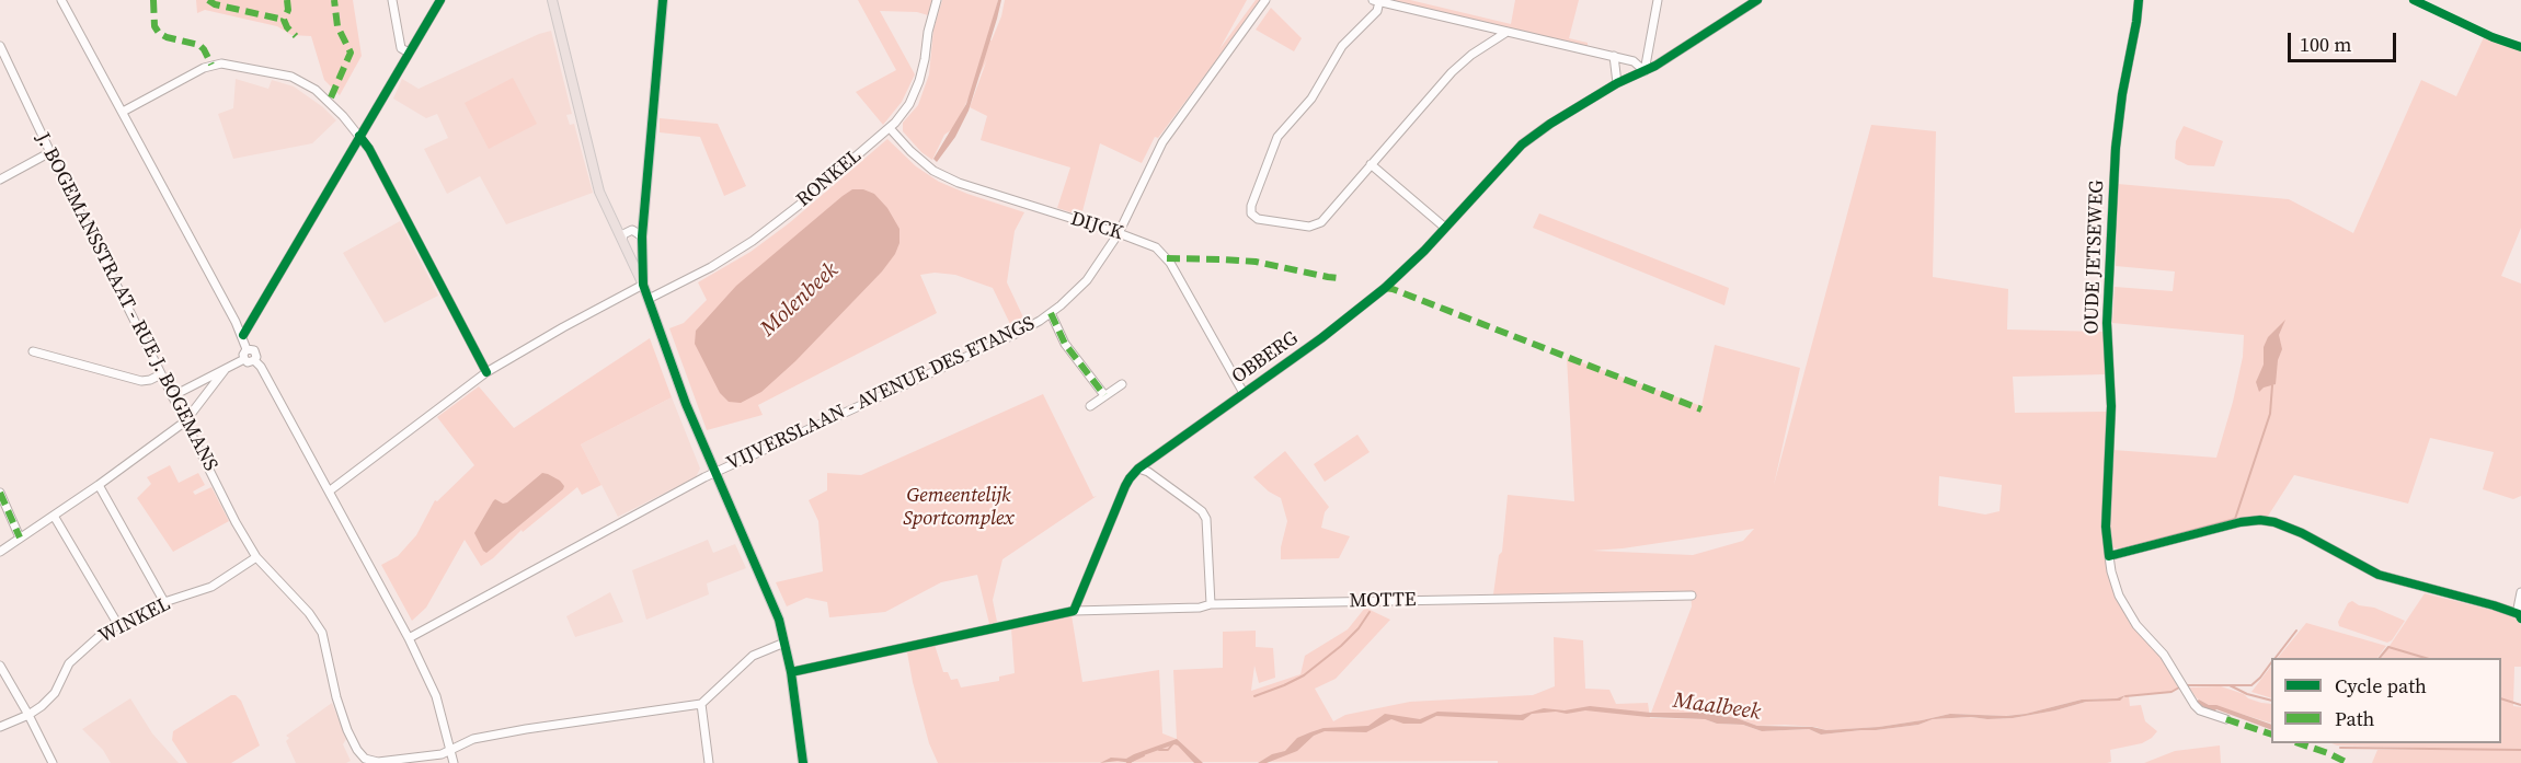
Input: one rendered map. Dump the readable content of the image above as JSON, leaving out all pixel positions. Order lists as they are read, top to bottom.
{
  "streets": {
    "street": [
      "RONKEL",
      "DIJCK",
      "OUDE JETSEWEG",
      "J. BOGEMANSSTRAAT - RUE J. BOGEMANS",
      "OBBERG",
      "VIJVERSLAAN - AVENUE DES ETANGS",
      "MOTTE",
      "WINKEL"
    ]
  },
  "crossings": [
    ["RONKEL", "DIJCK"],
    ["DIJCK", "OBBERG"],
    ["DIJCK", "VIJVERSLAAN - AVENUE DES ETANGS"],
    ["J. BOGEMANSSTRAAT - RUE J. BOGEMANS", "WINKEL"],
    ["OBBERG", "MOTTE"]
  ],
  "water": ["Molenbeek", "Maalbeek"],
  "parks": ["Gemeentelijk Sportcomplex"],
  "legend": ["Cycle path", "Path"],
  "scale_bar": "100 m"
}
